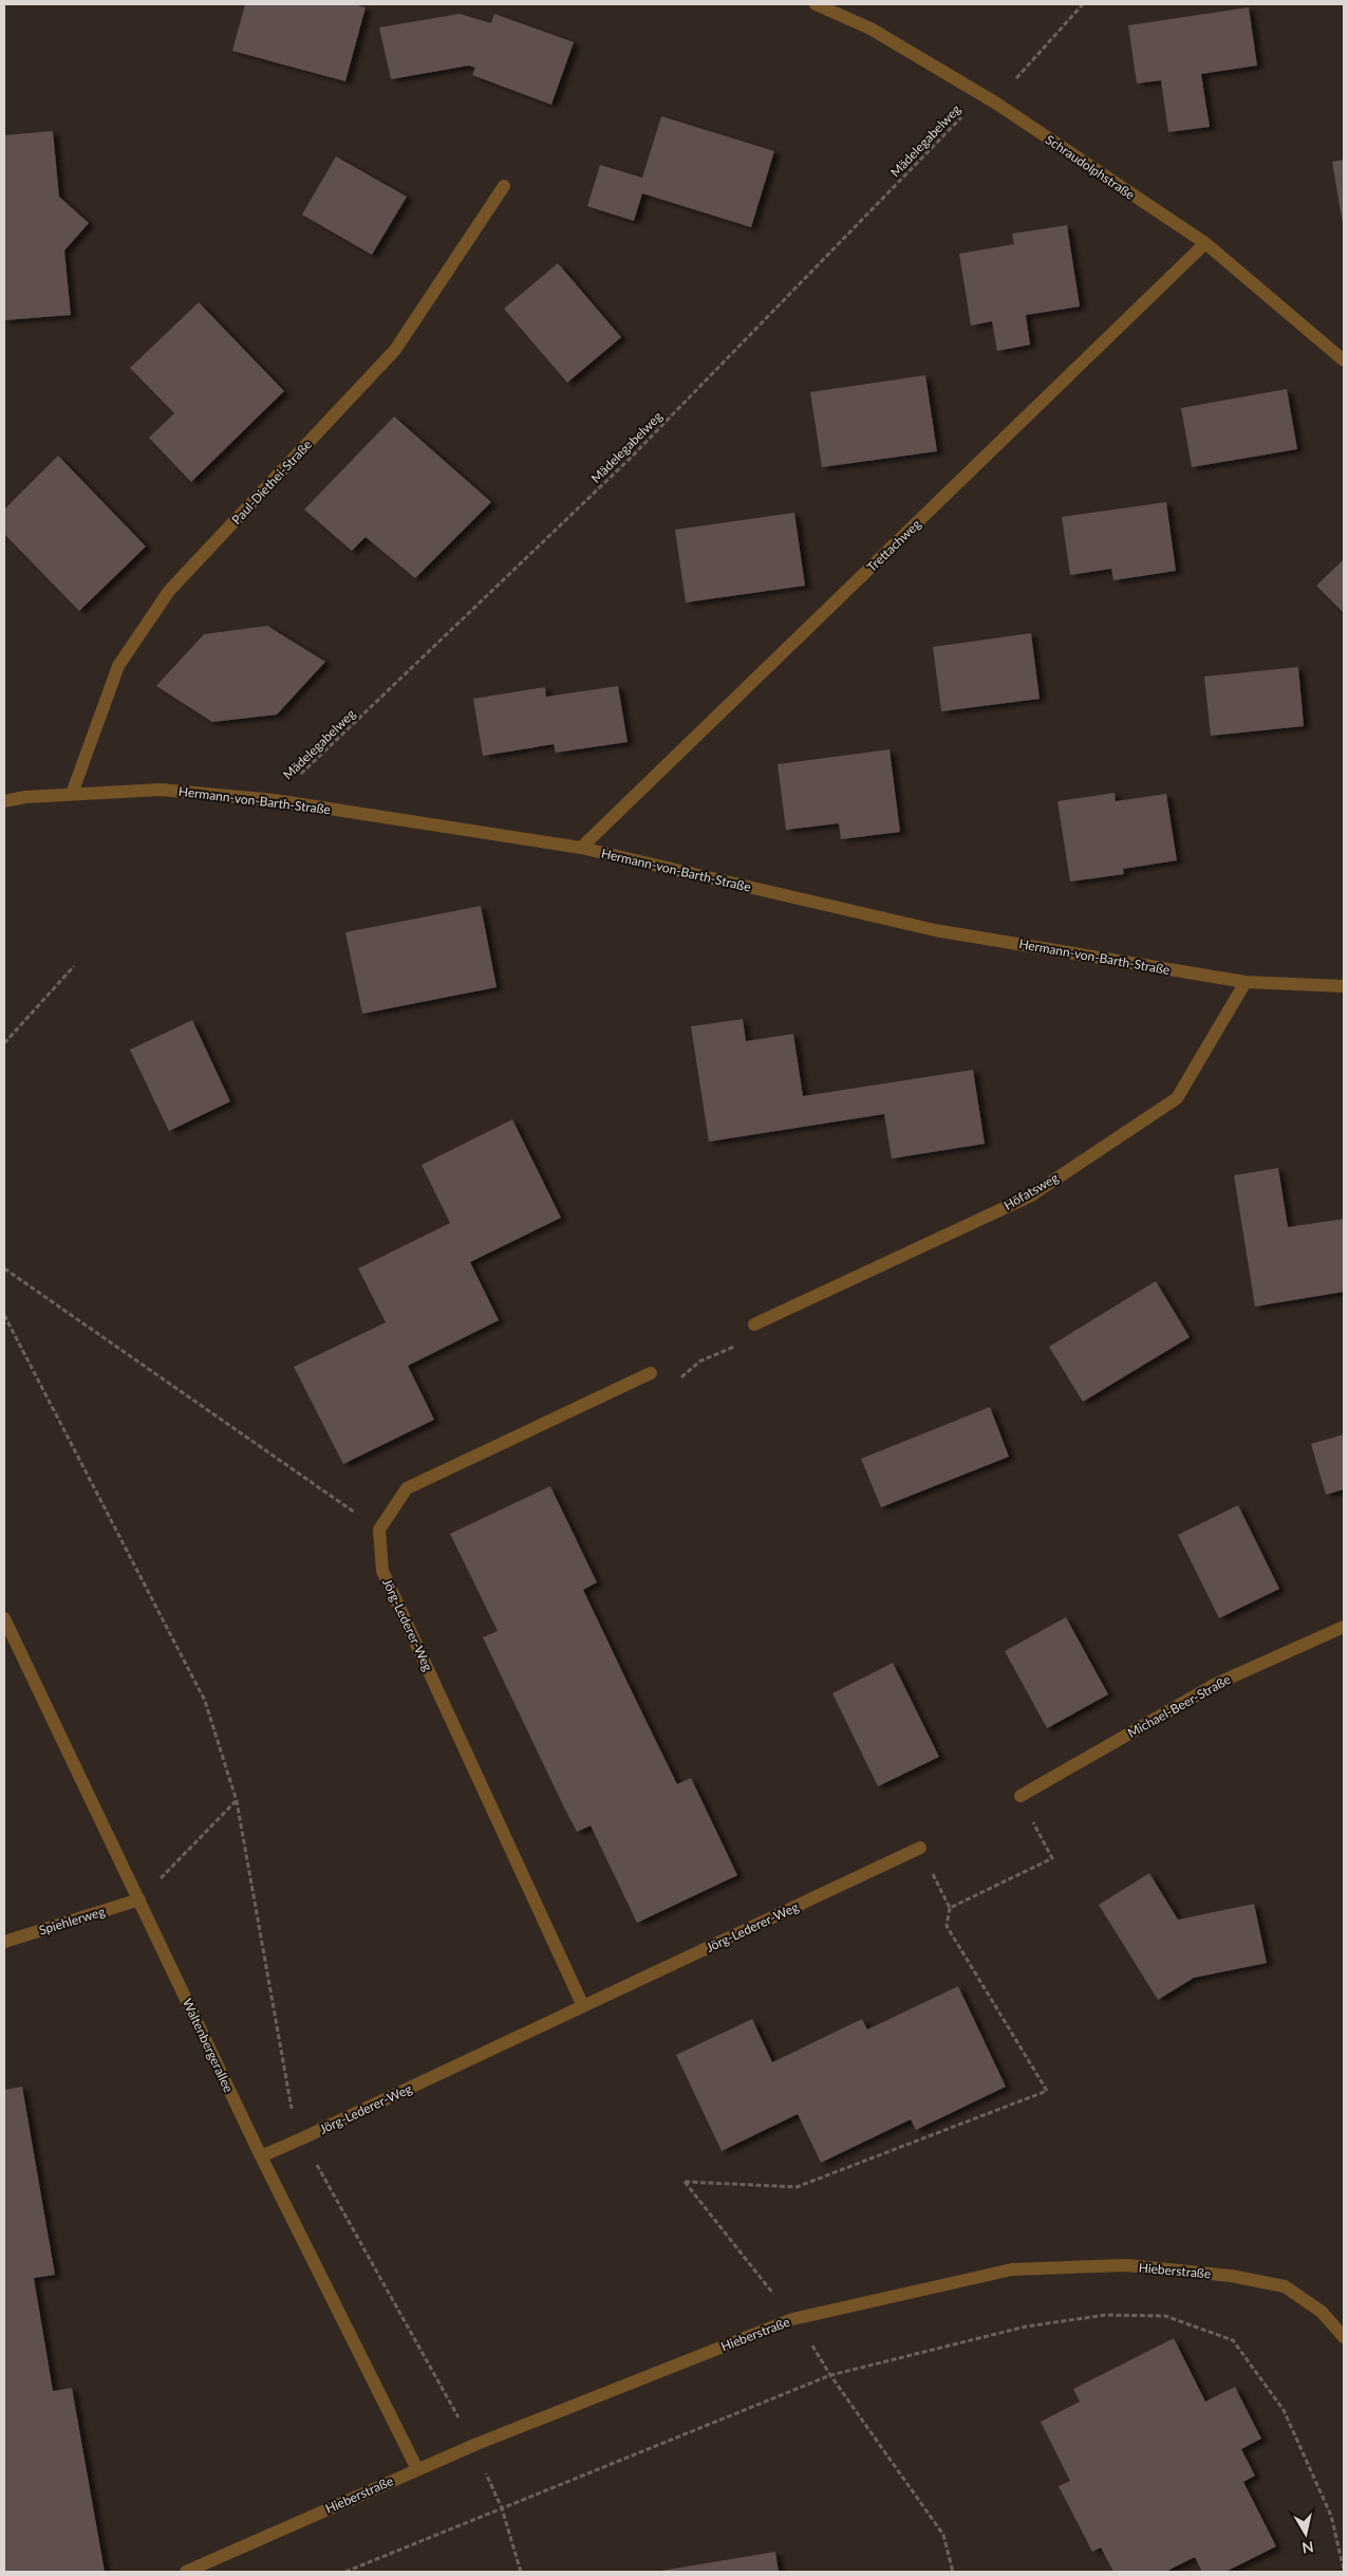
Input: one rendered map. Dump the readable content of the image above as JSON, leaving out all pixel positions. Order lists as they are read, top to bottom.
{
  "streets": {
    "street": [
      "Schraudolphstraße",
      "Paul-Diethei-Straße",
      "Trettachweg",
      "Hermann-von-Barth-Straße",
      "Höfatsweg",
      "Jörg-Lederer-Weg",
      "Michael-Beer-Straße",
      "Spiehlerweg",
      "Waltenbergerallee",
      "Hieberstraße"
    ],
    "path": ["Mädelegabelweg"]
  },
  "crossings": [
    ["Mädelegabelweg", "Schraudolphstraße"],
    ["Mädelegabelweg", "Hermann-von-Barth-Straße"],
    ["Schraudolphstraße", "Trettachweg"],
    ["Paul-Diethei-Straße", "Hermann-von-Barth-Straße"],
    ["Trettachweg", "Hermann-von-Barth-Straße"],
    ["Hermann-von-Barth-Straße", "Höfatsweg"],
    ["Jörg-Lederer-Weg", "Waltenbergerallee"],
    ["Spiehlerweg", "Waltenbergerallee"],
    ["Waltenbergerallee", "Hieberstraße"]
  ],
  "north": "bottom"
}
